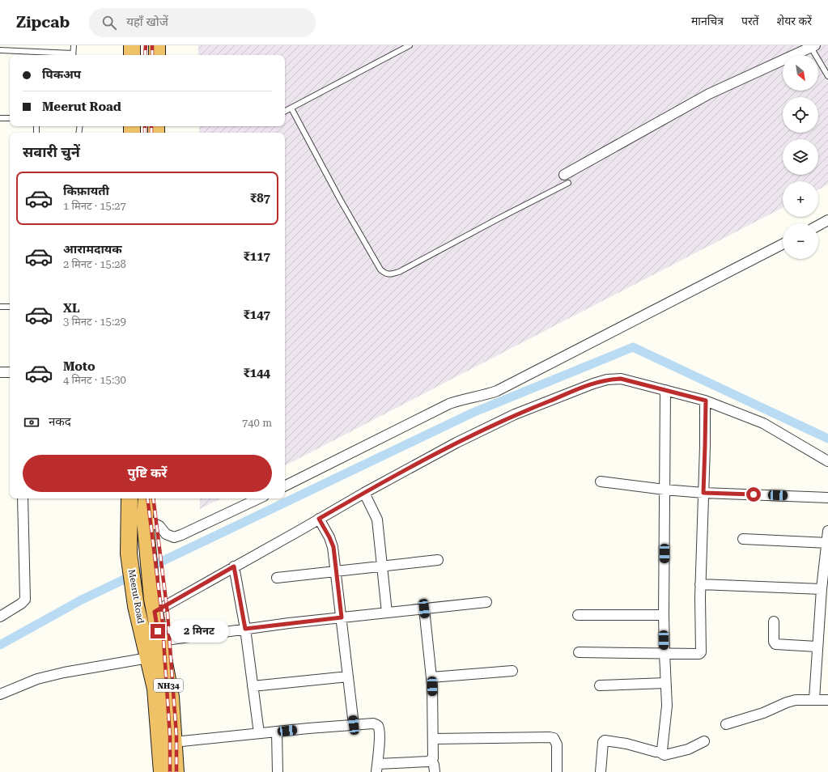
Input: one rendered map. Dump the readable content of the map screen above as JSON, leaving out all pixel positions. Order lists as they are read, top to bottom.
{
  "streets": {
    "highway": ["Meerut Road", "NH34"]
  },
  "north": "bottom right",
  "page": {
    "header": "Zipcab",
    "search": "यहाँ खोजें",
    "nav": ["मानचित्र", "परतें", "शेयर करें"],
    "map_buttons": ["+", "−"],
    "banner": ["पिकअप", "Meerut Road"],
    "heading": "सवारी चुनें",
    "list": [
      {
        "name": "किफ़ायती",
        "note": "1 मिनट · 15:27",
        "value": "₹87"
      },
      {
        "name": "आरामदायक",
        "note": "2 मिनट · 15:28",
        "value": "₹117"
      },
      {
        "name": "XL",
        "note": "3 मिनट · 15:29",
        "value": "₹147"
      },
      {
        "name": "Moto",
        "note": "4 मिनट · 15:30",
        "value": "₹144"
      }
    ],
    "pay": ["नकद", "740 m"],
    "buttons": "पुष्टि करें",
    "bubble": "2 मिनट"
  }
}
